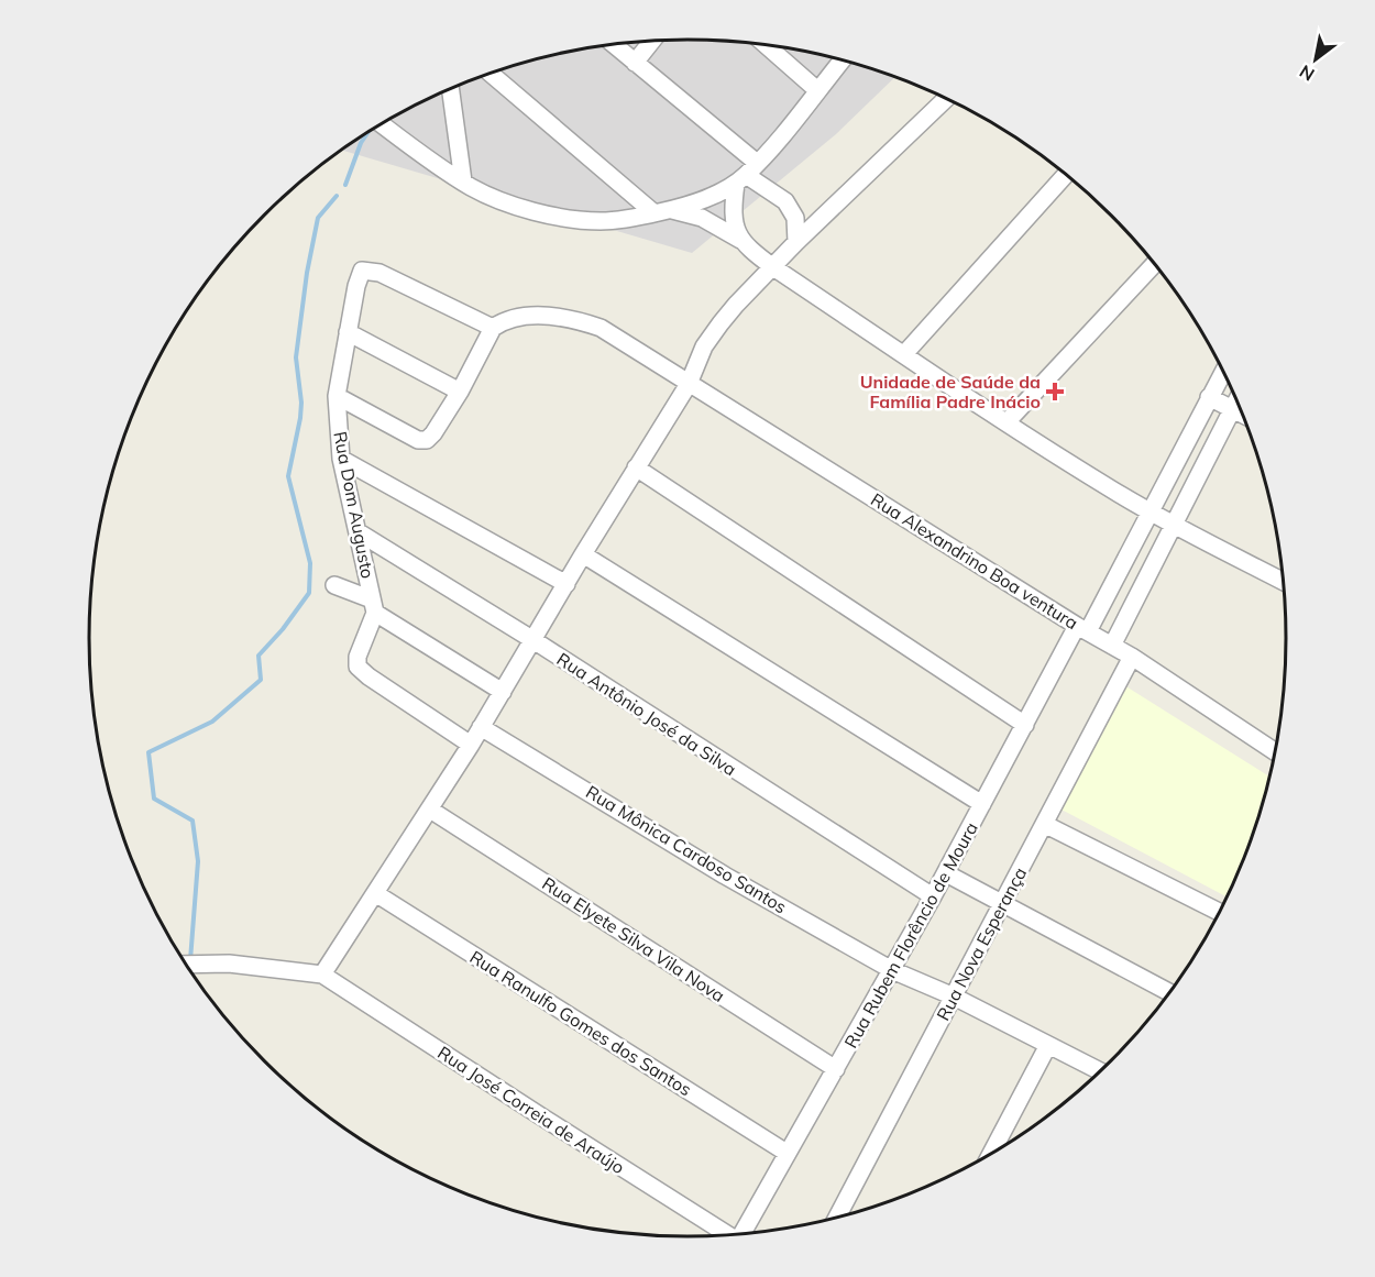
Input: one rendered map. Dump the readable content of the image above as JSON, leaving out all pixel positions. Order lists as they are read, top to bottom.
{
  "streets": {
    "street": [
      "Rua Dom Augusto",
      "Rua Alexandrino Boa ventura",
      "Rua Antônio José da Silva",
      "Rua Mônica Cardoso Santos",
      "Rua Rubem Florêncio de Moura",
      "Rua Elyete Silva Vila Nova",
      "Rua Nova Esperança",
      "Rua Ranulfo Gomes dos Santos",
      "Rua José Correia de Araújo"
    ]
  },
  "crossings": [
    ["Rua Dom Augusto", "Rua Alexandrino Boa ventura"],
    ["Rua Dom Augusto", "Rua Antônio José da Silva"],
    ["Rua Alexandrino Boa ventura", "Rua Rubem Florêncio de Moura"],
    ["Rua Alexandrino Boa ventura", "Rua Nova Esperança"],
    ["Rua Antônio José da Silva", "Rua Rubem Florêncio de Moura"],
    ["Rua Mônica Cardoso Santos", "Rua Rubem Florêncio de Moura"],
    ["Rua Mônica Cardoso Santos", "Rua Nova Esperança"],
    ["Rua Rubem Florêncio de Moura", "Rua Elyete Silva Vila Nova"],
    ["Rua Rubem Florêncio de Moura", "Rua Ranulfo Gomes dos Santos"]
  ],
  "places": {
    "health": ["Unidade de Saúde da Família Padre Inácio"]
  },
  "north": "bottom left"
}
